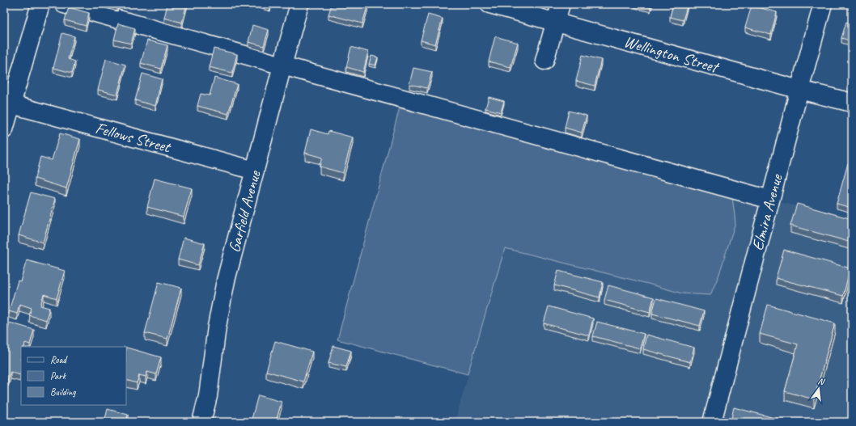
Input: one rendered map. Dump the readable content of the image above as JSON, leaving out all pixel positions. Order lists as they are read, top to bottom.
{
  "streets": {
    "street": [
      "Wellington Street",
      "Fellows Street",
      "Garfield Avenue",
      "Elmira Avenue"
    ]
  },
  "crossings": [
    ["Wellington Street", "Elmira Avenue"],
    ["Fellows Street", "Garfield Avenue"]
  ],
  "legend": ["Road", "Park", "Building"],
  "north": "top"
}
